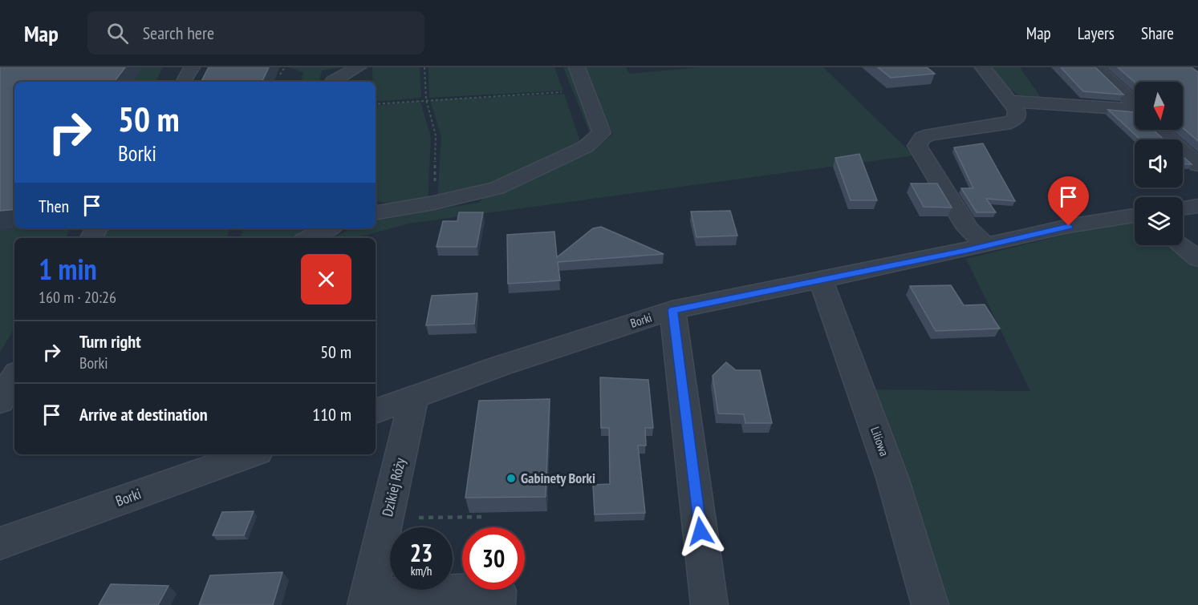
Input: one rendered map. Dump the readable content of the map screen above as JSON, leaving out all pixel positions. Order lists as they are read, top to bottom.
{
  "streets": {
    "street": ["Borki", "Liliowa", "Dzikiej Róży"]
  },
  "crossings": [
    ["Borki", "Liliowa"],
    ["Borki", "Dzikiej Róży"]
  ],
  "places": ["Gabinety Borki"],
  "north": "bottom",
  "page": {
    "header": "Map",
    "search": "Search here",
    "nav": ["Map", "Layers", "Share"],
    "turn": ["50 m", "Borki"],
    "then": "Then",
    "heading": ["1 min", "160 m · 20:26"],
    "list": [
      {
        "name": "Turn right",
        "note": "Borki",
        "value": "50 m"
      },
      {
        "name": "Arrive at destination",
        "value": "110 m"
      }
    ],
    "speed": "23 km/h",
    "limit": "30"
  }
}
